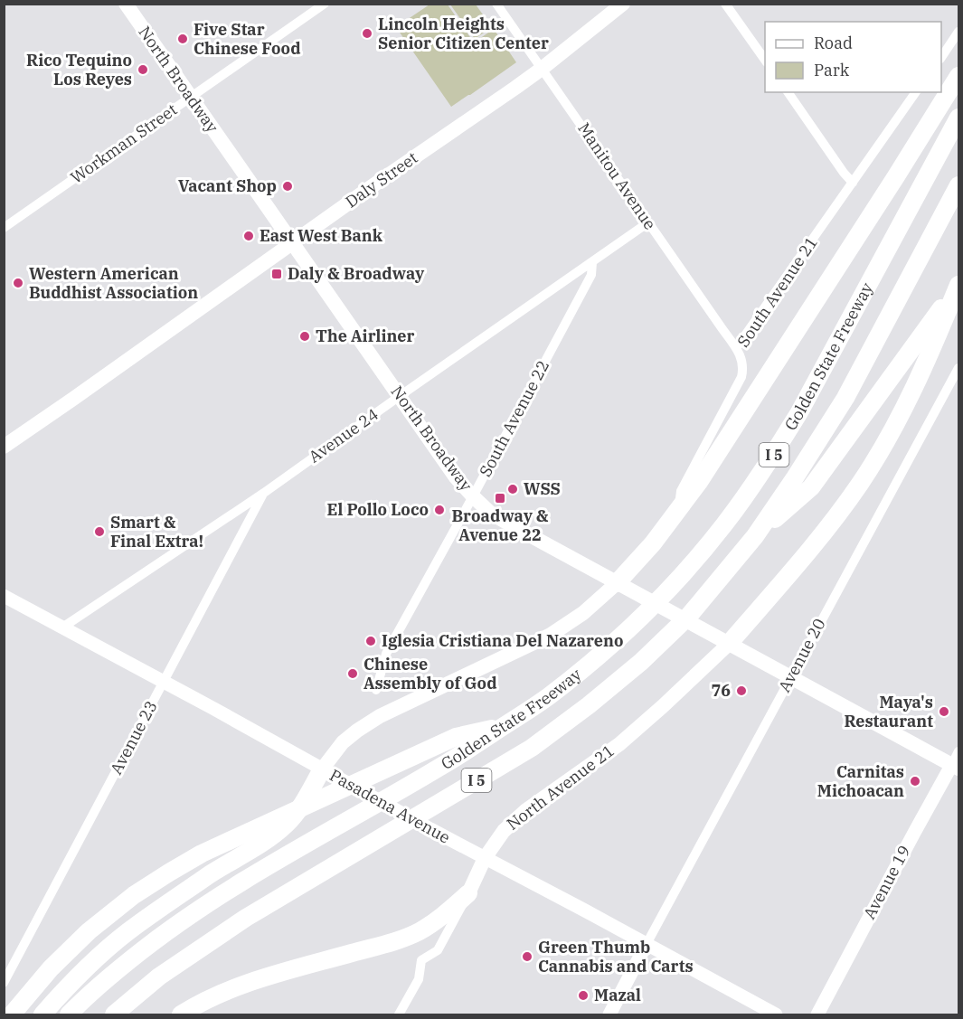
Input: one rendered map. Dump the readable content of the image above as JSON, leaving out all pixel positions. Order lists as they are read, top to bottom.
{
  "streets": {
    "highway": ["Golden State Freeway", "I 5"],
    "main road": [
      "North Broadway",
      "Daly Street",
      "North Avenue 21",
      "Pasadena Avenue",
      "Avenue 19"
    ],
    "street": [
      "Workman Street",
      "Manitou Avenue",
      "South Avenue 21",
      "South Avenue 22",
      "Avenue 24",
      "Avenue 20",
      "Avenue 23"
    ]
  },
  "crossings": [
    ["North Broadway", "Workman Street"],
    ["North Broadway", "Daly Street"],
    ["North Broadway", "South Avenue 22"],
    ["North Broadway", "Avenue 24"],
    ["North Broadway", "Avenue 20"],
    ["North Broadway", "North Avenue 21"],
    ["North Broadway", "Avenue 19"],
    ["Manitou Avenue", "Daly Street"],
    ["Manitou Avenue", "South Avenue 21"],
    ["Manitou Avenue", "Avenue 24"],
    ["South Avenue 22", "Avenue 24"],
    ["Avenue 24", "Avenue 23"],
    ["Avenue 24", "Pasadena Avenue"],
    ["Avenue 20", "Pasadena Avenue"],
    ["Avenue 23", "Pasadena Avenue"],
    ["North Avenue 21", "Pasadena Avenue"]
  ],
  "places": {
    "other": [
      "Lincoln Heights Senior Citizen Center",
      "Five Star Chinese Food",
      "Rico Tequino Los Reyes",
      "Vacant Shop",
      "East West Bank",
      "Western American Buddhist Association",
      "The Airliner",
      "WSS",
      "El Pollo Loco",
      "Smart & Final Extra!",
      "Iglesia Cristiana Del Nazareno",
      "Chinese Assembly of God",
      "76",
      "Maya's Restaurant",
      "Carnitas Michoacan",
      "Green Thumb Cannabis and Carts",
      "Mazal"
    ],
    "transit": ["Daly & Broadway", "Broadway & Avenue 22"]
  },
  "legend": ["Road", "Park"]
}
